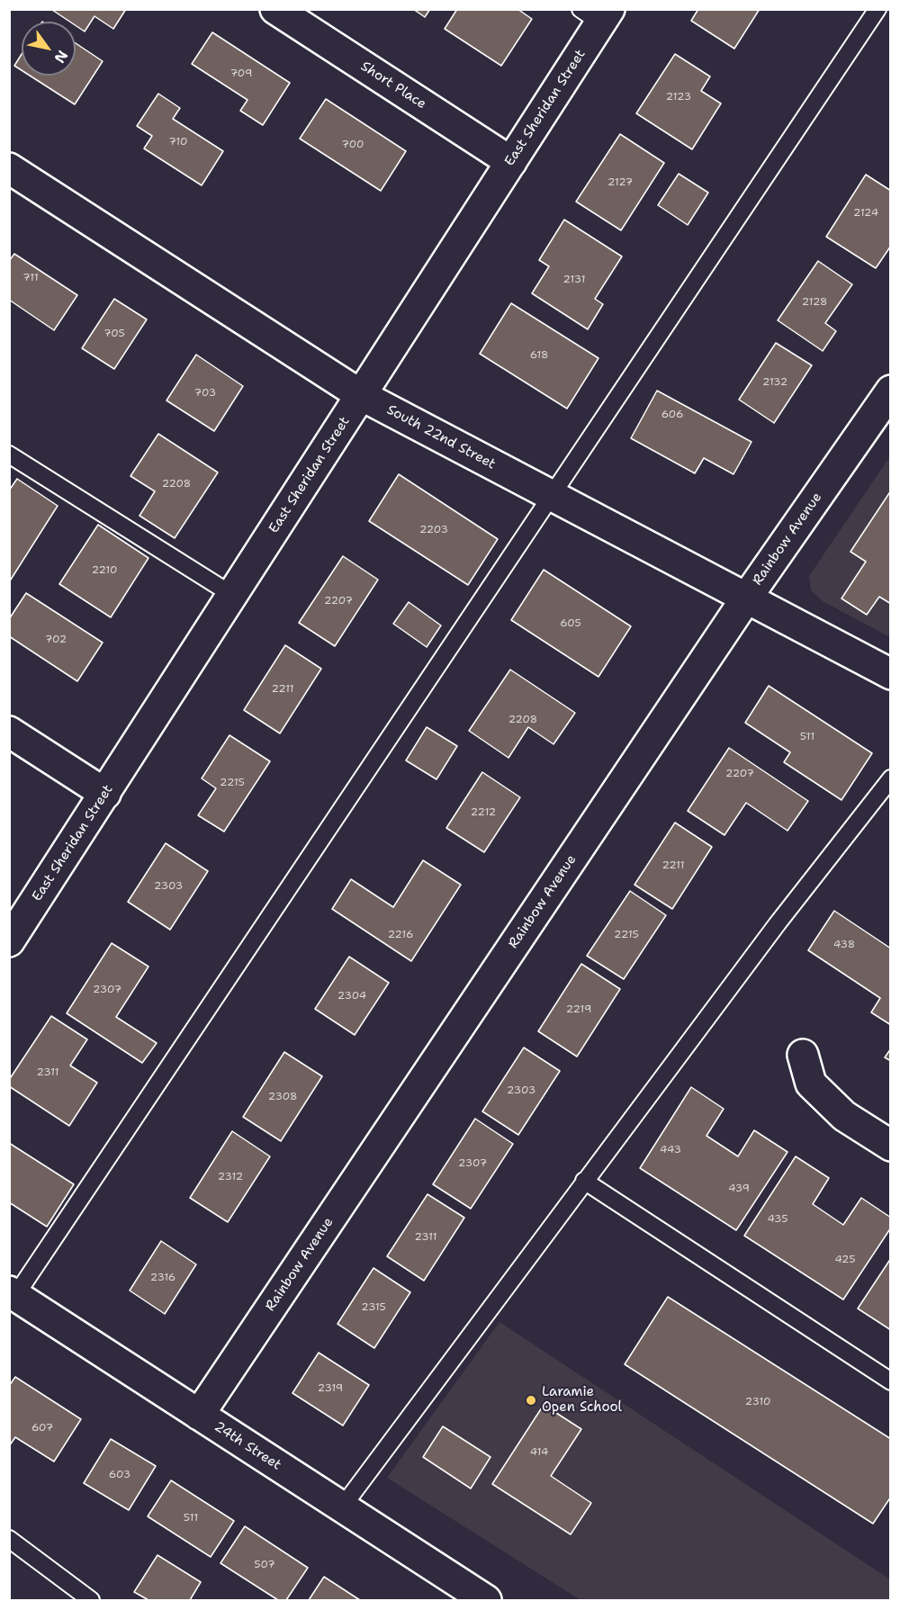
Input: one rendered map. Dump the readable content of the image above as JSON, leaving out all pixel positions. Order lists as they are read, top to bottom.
{
  "streets": {
    "street": [
      "Short Place",
      "East Sheridan Street",
      "South 22nd Street",
      "Rainbow Avenue",
      "24th Street"
    ]
  },
  "crossings": [
    ["Short Place", "East Sheridan Street"],
    ["East Sheridan Street", "South 22nd Street"],
    ["South 22nd Street", "Rainbow Avenue"],
    ["Rainbow Avenue", "24th Street"]
  ],
  "places": ["Laramie Open School"],
  "house_numbers": [
    "709",
    "2123",
    "710",
    "700",
    "2127",
    "2124",
    "711",
    "2131",
    "2128",
    "705",
    "618",
    "2132",
    "703",
    "606",
    "2208",
    "2203",
    "2210",
    "2207",
    "605",
    "702",
    "2211",
    "2208",
    "511",
    "2207",
    "2215",
    "2212",
    "2211",
    "2303",
    "2216",
    "2215",
    "438",
    "2307",
    "2304",
    "2219",
    "2311",
    "2303",
    "2308",
    "443",
    "2307",
    "2312",
    "439",
    "435",
    "2311",
    "425",
    "2316",
    "2315",
    "2319",
    "2310",
    "607",
    "414",
    "603",
    "511",
    "507"
  ],
  "north": "bottom right"
}
